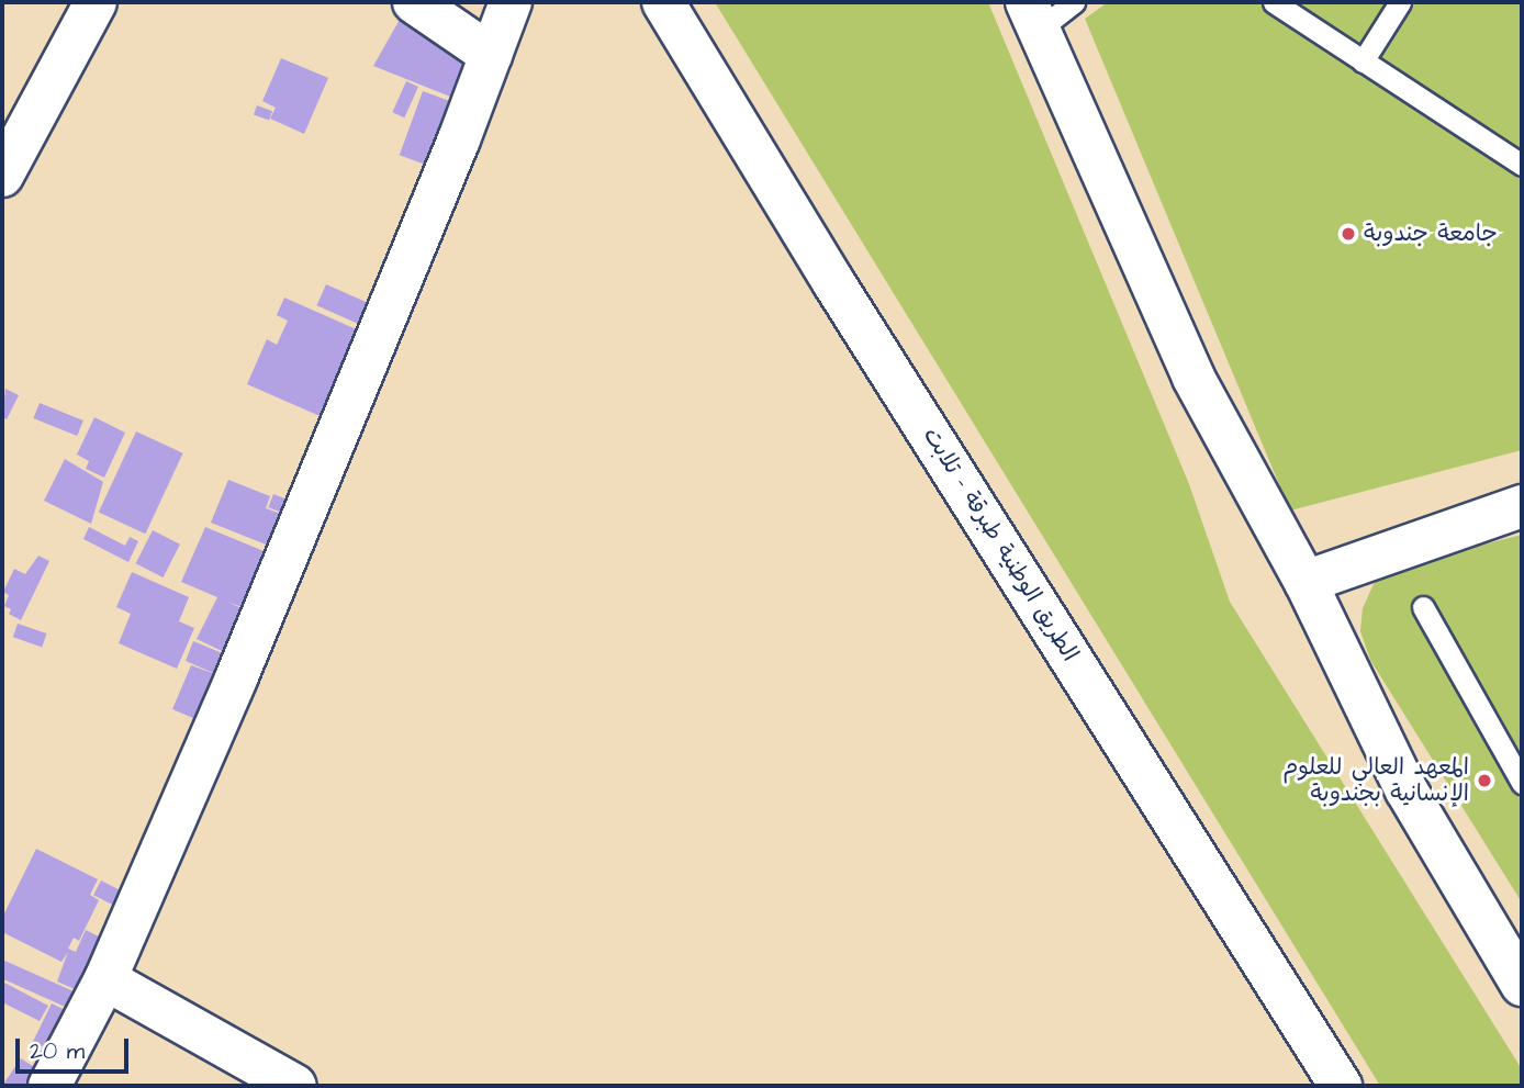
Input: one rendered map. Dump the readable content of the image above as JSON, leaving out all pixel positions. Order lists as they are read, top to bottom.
{
  "streets": {
    "street": ["الطريق الوطنية طبرقة - تلابت"]
  },
  "places": ["جامعة جندوبة", "المعهد العالي للعلوم الإنسانية بجندوبة"],
  "scale_bar": "20 m"
}
